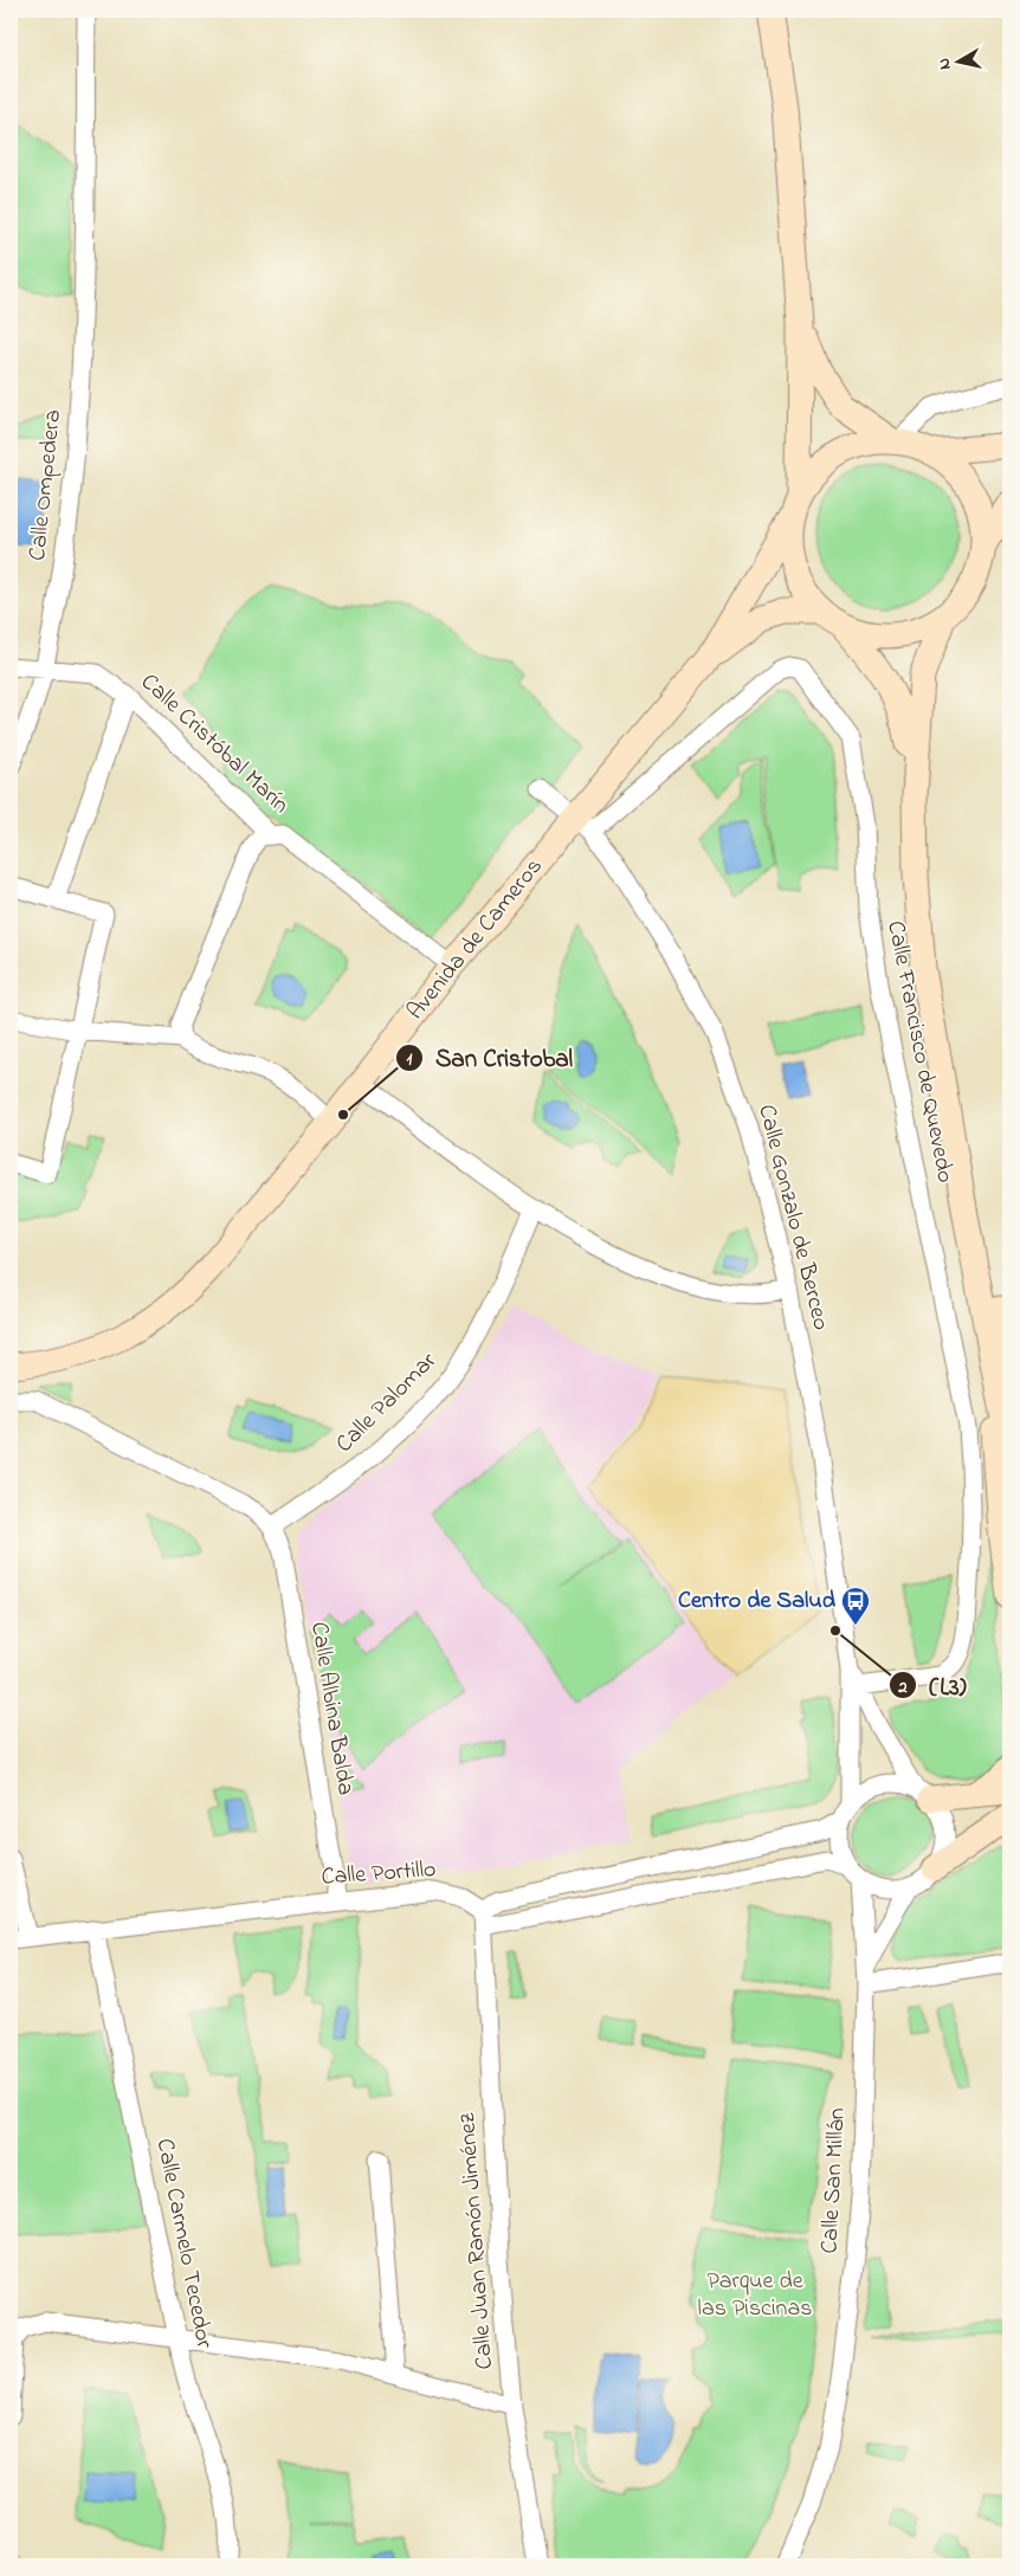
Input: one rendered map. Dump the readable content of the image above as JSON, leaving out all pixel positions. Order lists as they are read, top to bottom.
{
  "streets": {
    "main road": ["Avenida de Cameros"],
    "street": [
      "Calle Ompedera",
      "Calle Cristóbal Marín",
      "Calle Francisco de Quevedo",
      "Calle Gonzalo de Berceo",
      "Calle Palomar",
      "Calle Albina Balda",
      "Calle Portillo",
      "Calle San Millán",
      "Calle Juan Ramón Jiménez",
      "Calle Carmelo Tecedor"
    ]
  },
  "crossings": [
    ["Calle Ompedera", "Calle Cristóbal Marín"],
    ["Calle Cristóbal Marín", "Avenida de Cameros"],
    ["Avenida de Cameros", "Calle Francisco de Quevedo"],
    ["Avenida de Cameros", "Calle Gonzalo de Berceo"],
    ["Calle Francisco de Quevedo", "Calle Gonzalo de Berceo"],
    ["Calle Gonzalo de Berceo", "Calle San Millán"],
    ["Calle Palomar", "Calle Albina Balda"],
    ["Calle Albina Balda", "Calle Portillo"],
    ["Calle Portillo", "Calle Juan Ramón Jiménez"],
    ["Calle Portillo", "Calle Carmelo Tecedor"]
  ],
  "parks": ["Parque de las Piscinas"],
  "places": {
    "other": ["San Cristobal", "(L3)"],
    "bus stop": ["Centro de Salud"]
  },
  "north": "left"
}
